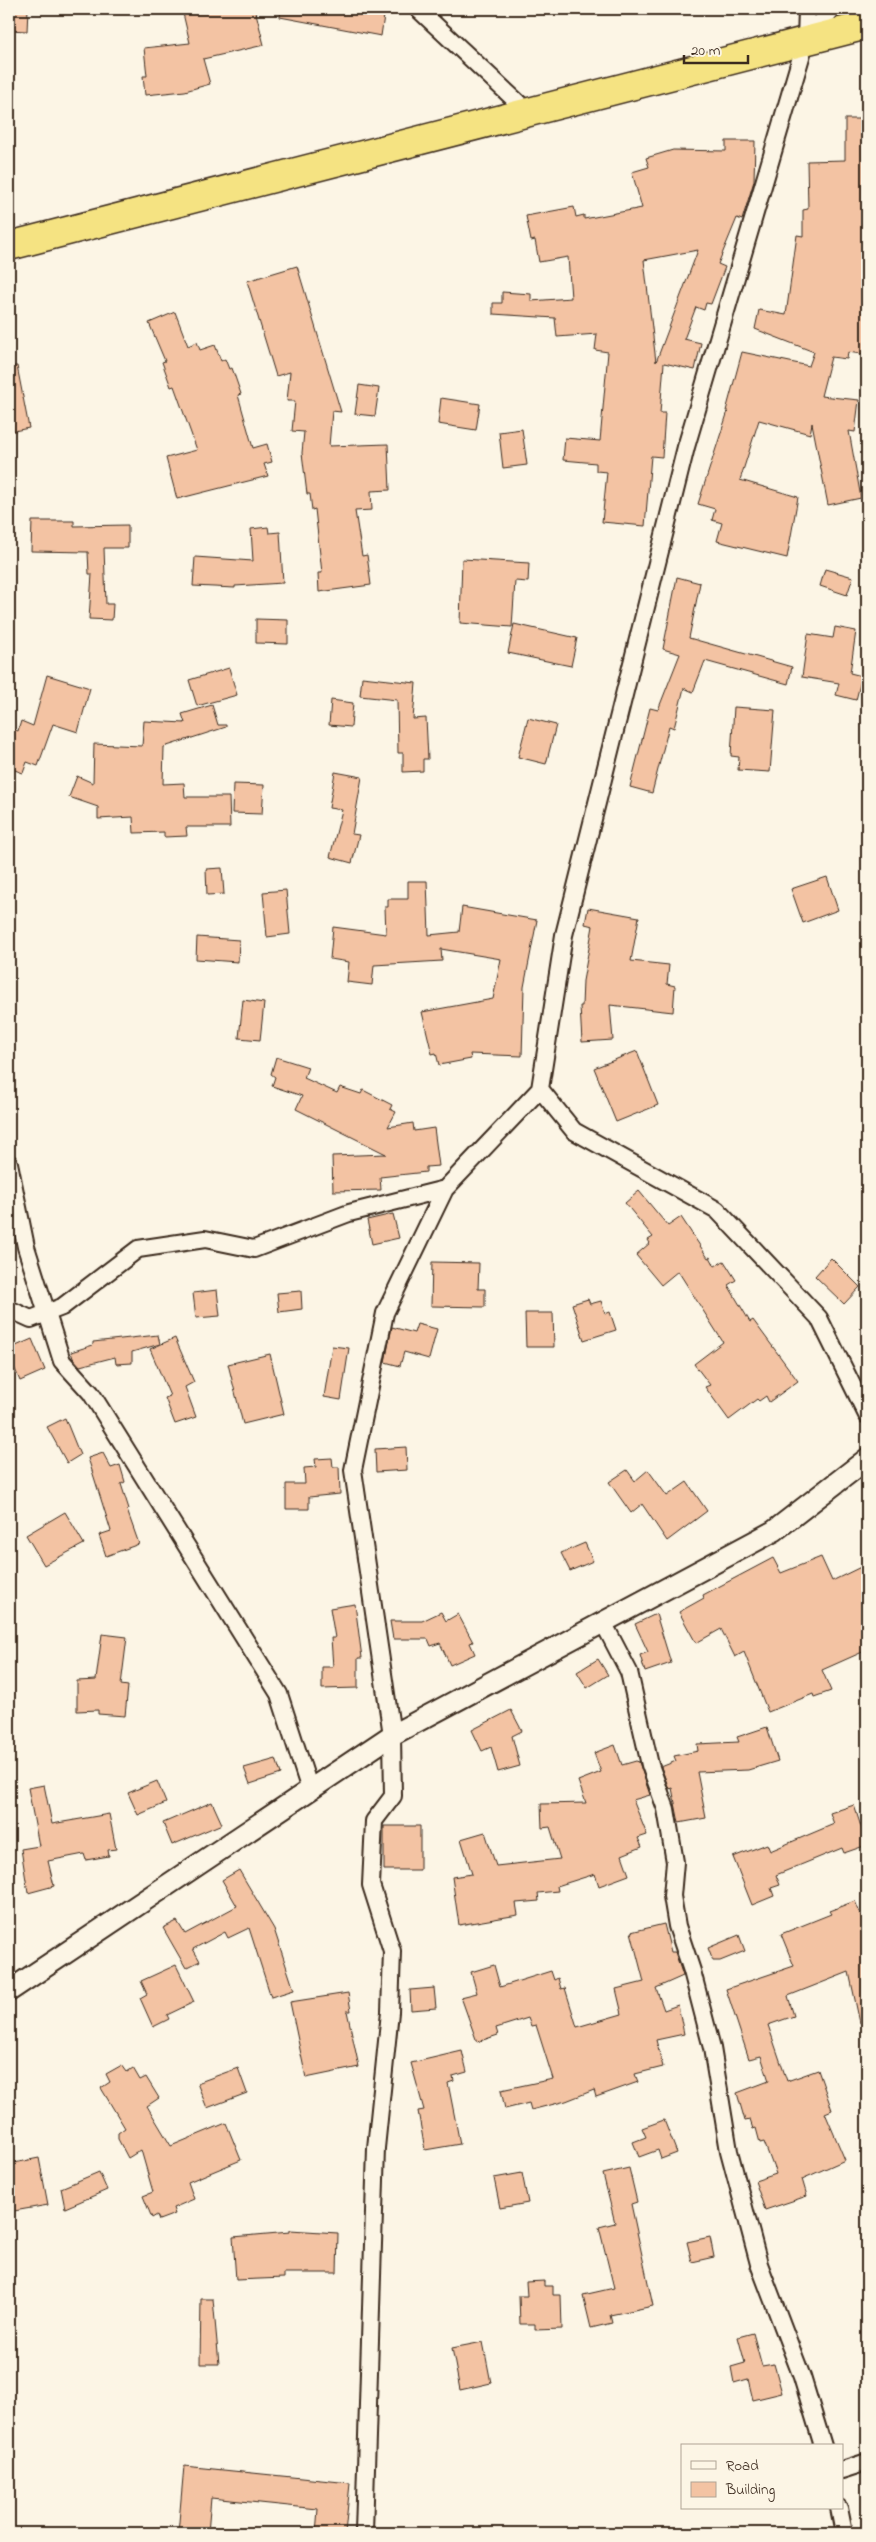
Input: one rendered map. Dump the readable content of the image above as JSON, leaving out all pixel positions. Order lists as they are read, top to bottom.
{
  "legend": ["Road", "Building"],
  "scale_bar": "20 m"
}
